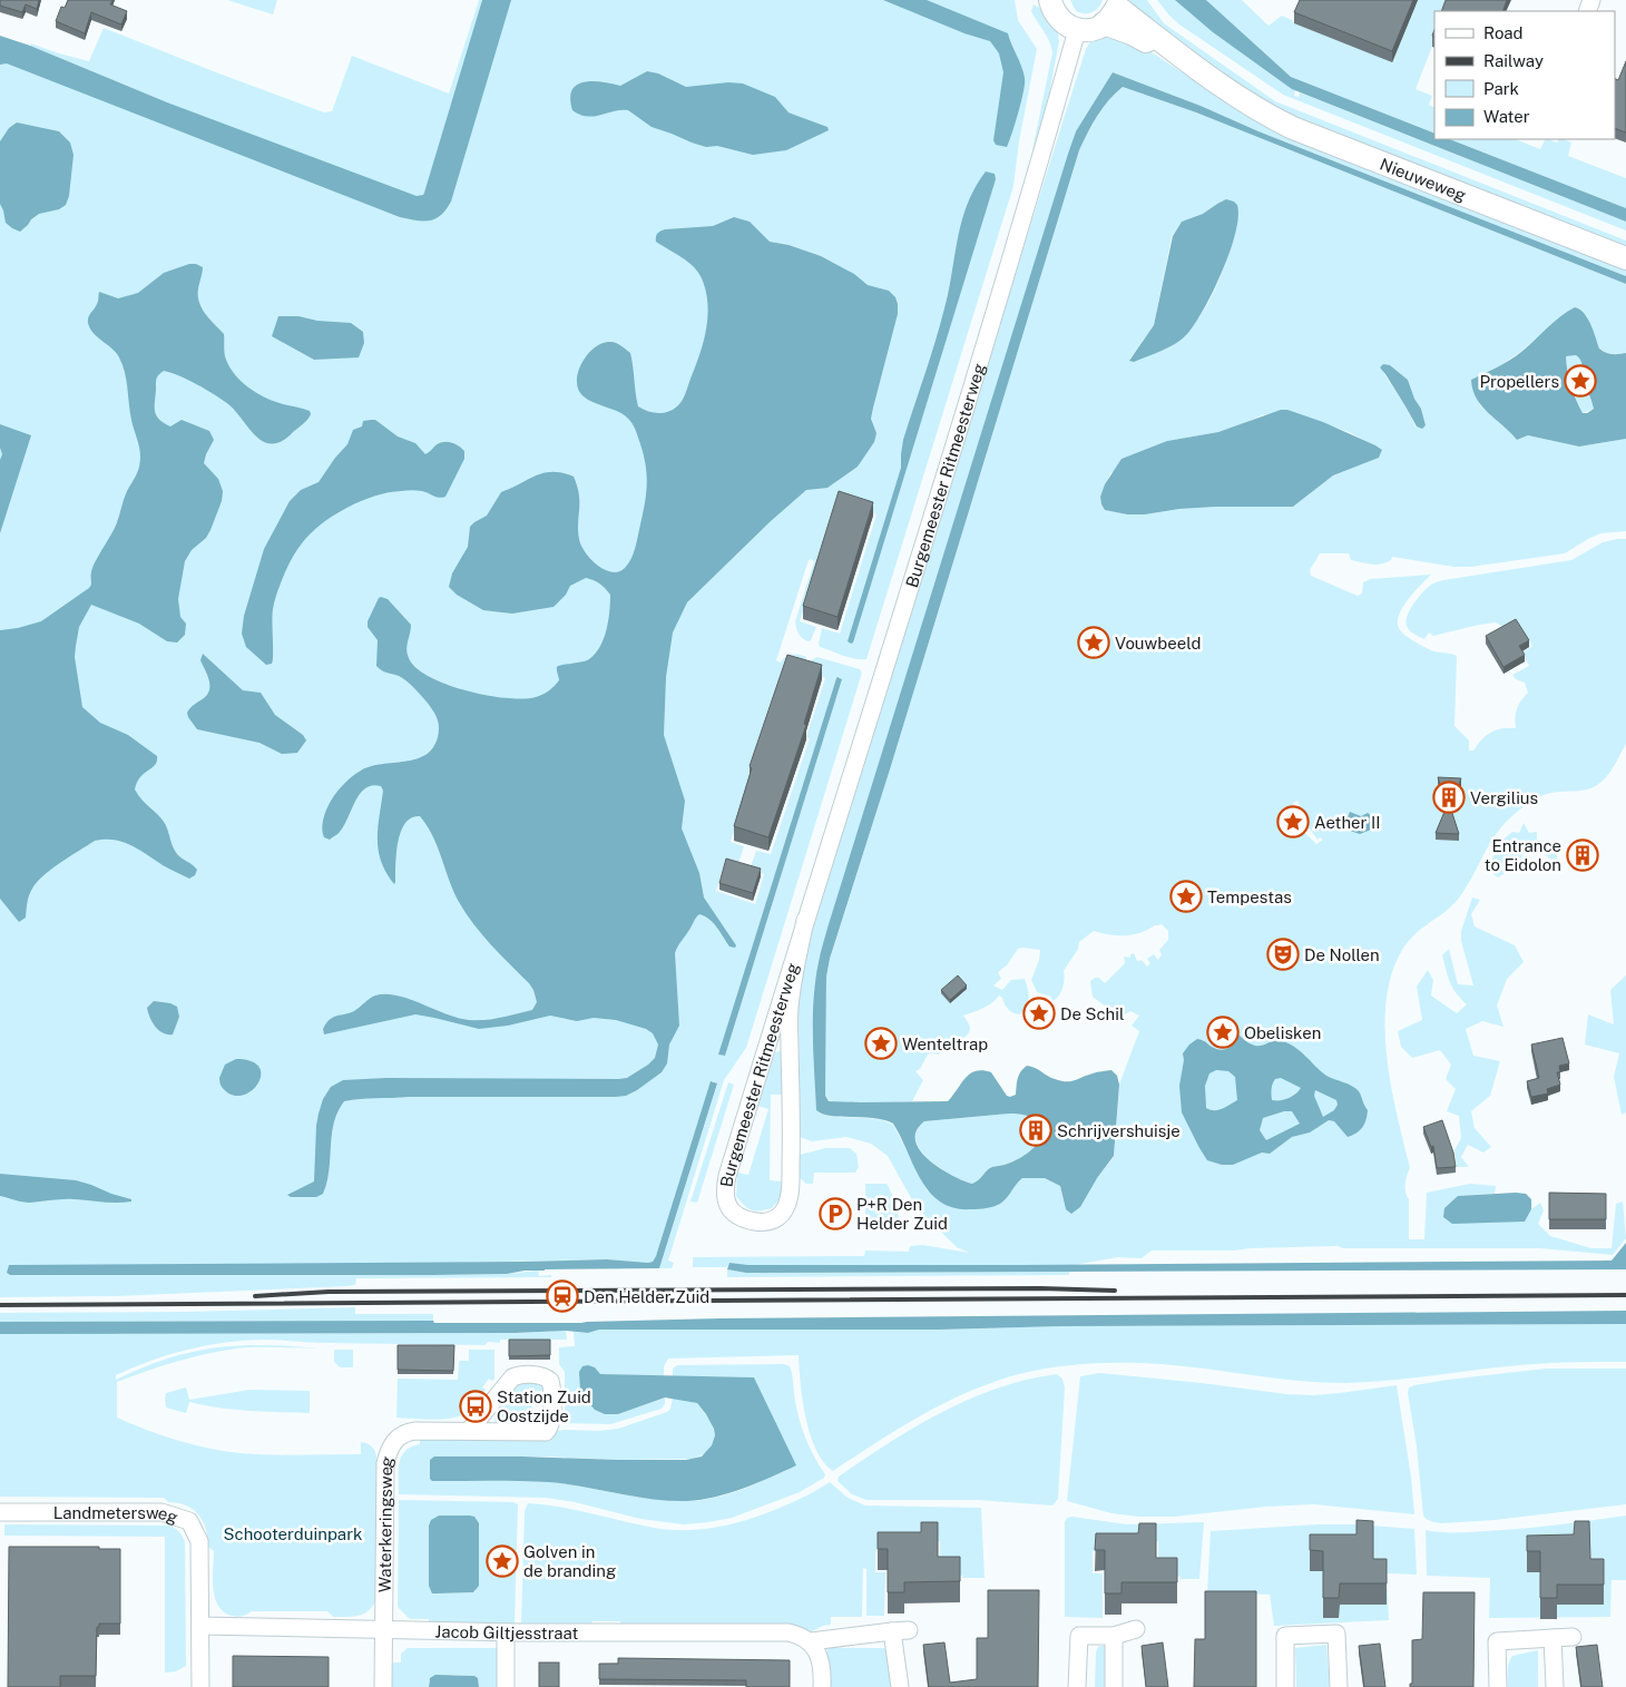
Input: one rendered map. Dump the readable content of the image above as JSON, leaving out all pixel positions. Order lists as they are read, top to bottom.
{
  "streets": {
    "street": [
      "Nieuweweg",
      "Burgemeester Ritmeesterweg",
      "Landmetersweg",
      "Waterkeringsweg",
      "Jacob Giltjesstraat"
    ]
  },
  "crossings": [
    ["Landmetersweg", "Jacob Giltjesstraat"],
    ["Waterkeringsweg", "Jacob Giltjesstraat"]
  ],
  "parks": ["Schooterduinpark"],
  "places": {
    "place": [
      "Propellers",
      "Vouwbeeld",
      "Aether II",
      "Tempestas",
      "De Schil",
      "Obelisken",
      "Wenteltrap",
      "Golven in de branding"
    ],
    "building": ["Vergilius", "Entrance to Eidolon", "Schrijvershuisje"],
    "theatre": ["De Nollen"],
    "parking": ["P+R Den Helder Zuid"],
    "station": ["Den Helder Zuid"],
    "bus stop": ["Station Zuid Oostzijde"]
  },
  "legend": [
    "Road",
    "Railway",
    "Park",
    "Water"
  ]
}
